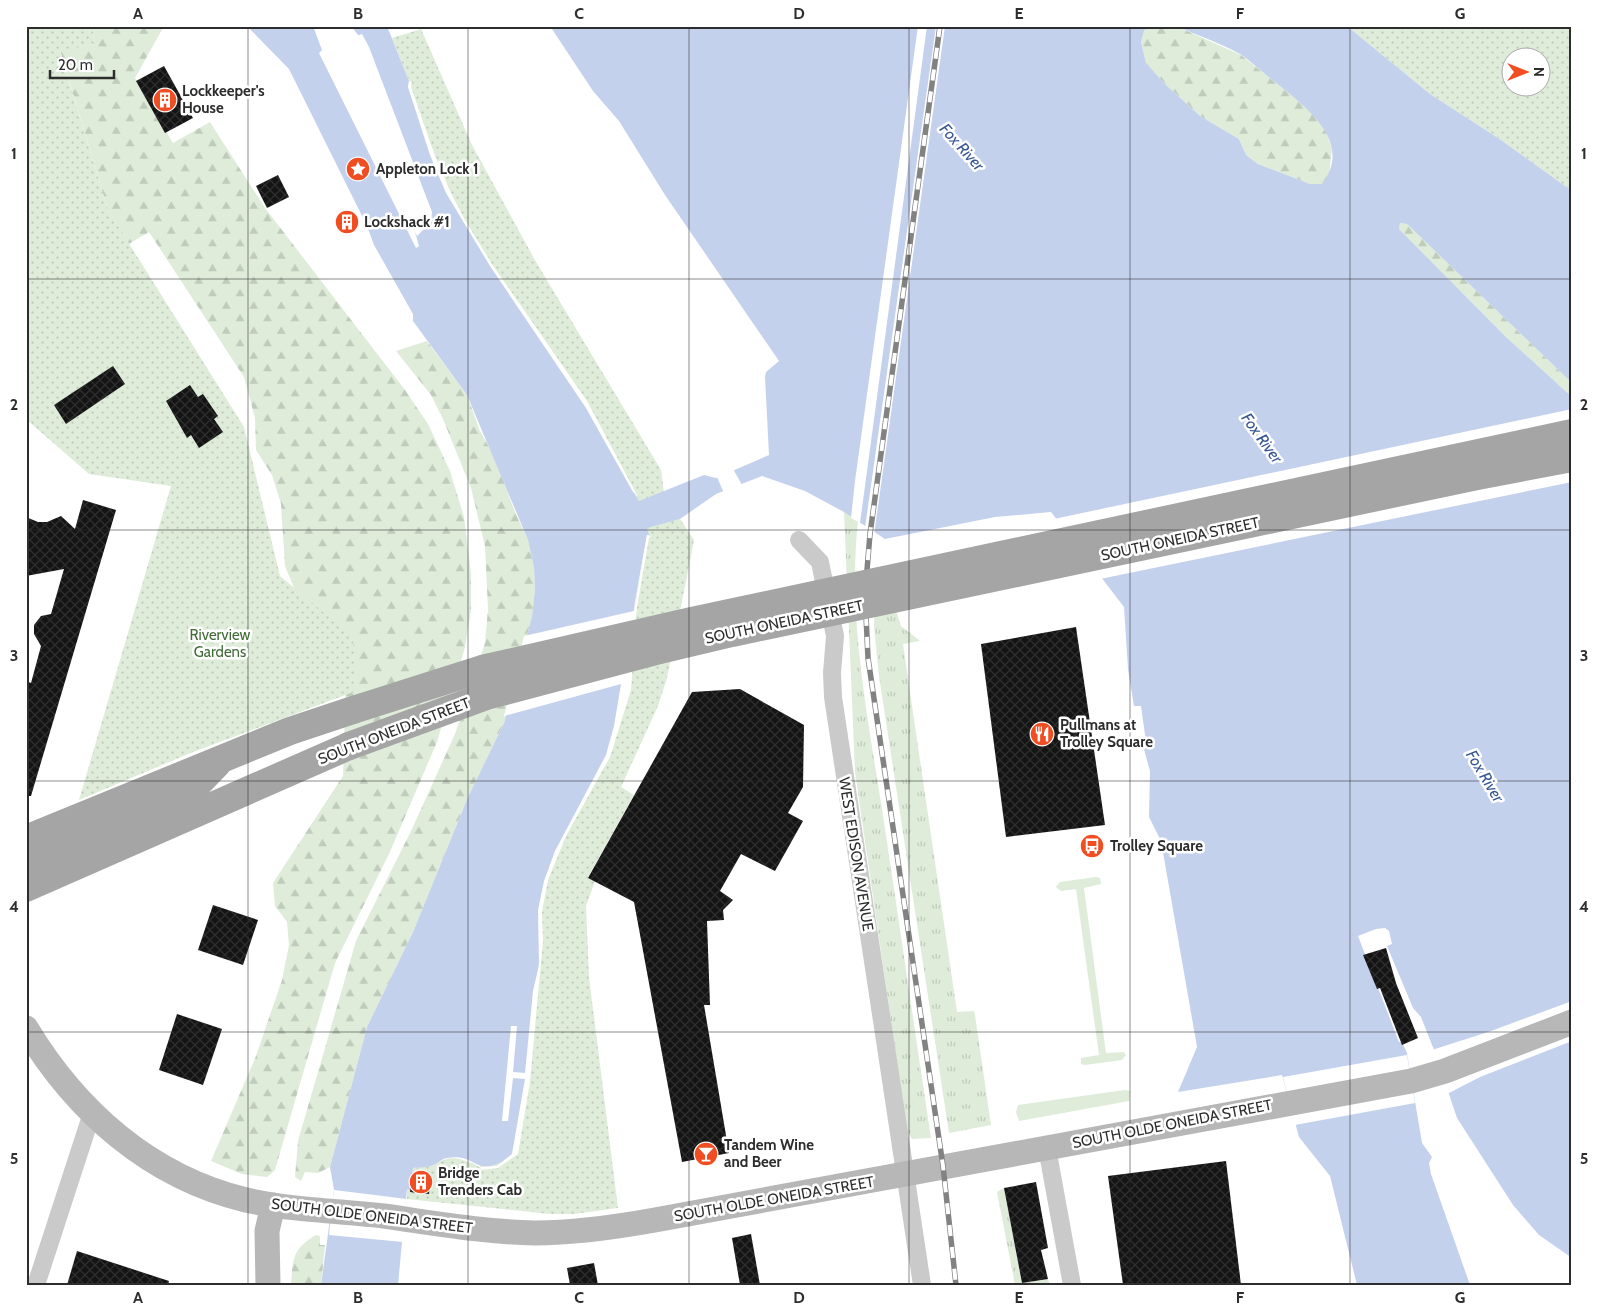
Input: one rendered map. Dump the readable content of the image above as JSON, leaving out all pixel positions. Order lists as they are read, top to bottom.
{
  "streets": {
    "main road": ["SOUTH ONEIDA STREET"],
    "street": ["WEST EDISON AVENUE", "SOUTH OLDE ONEIDA STREET"]
  },
  "crossings": [
    ["WEST EDISON AVENUE", "SOUTH OLDE ONEIDA STREET"]
  ],
  "water": ["Fox River"],
  "parks": ["Riverview Gardens"],
  "places": {
    "building": ["Lockkeeper's House", "Lockshack #1", "Bridge Trenders Cab"],
    "place": ["Appleton Lock 1"],
    "restaurant": ["Pullmans at Trolley Square"],
    "bus stop": ["Trolley Square"],
    "bar": ["Tandem Wine and Beer"]
  },
  "scale_bar": "20 m",
  "north": "right",
  "grid": {
    "columns": [
      "A",
      "B",
      "C",
      "D",
      "E",
      "F",
      "G"
    ],
    "rows": [
      "1",
      "2",
      "3",
      "4",
      "5"
    ]
  }
}
